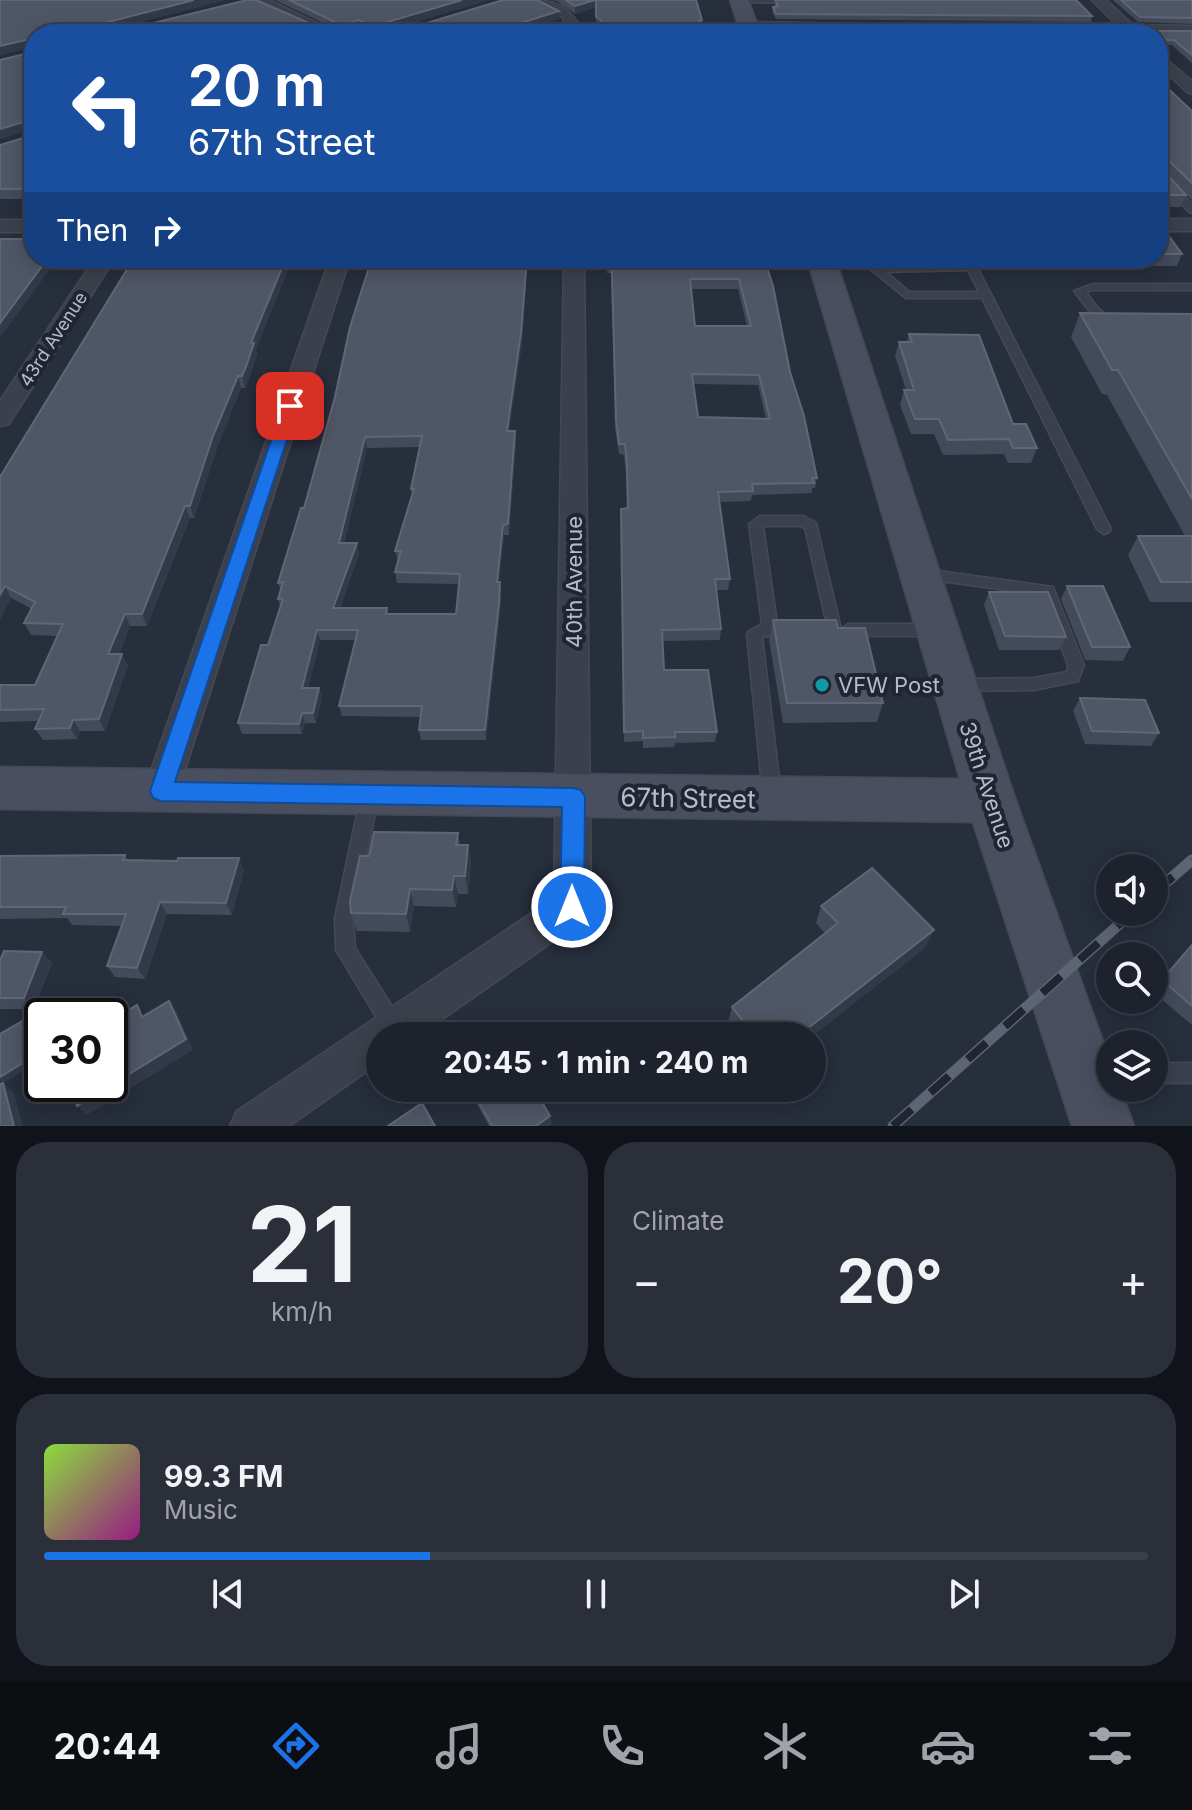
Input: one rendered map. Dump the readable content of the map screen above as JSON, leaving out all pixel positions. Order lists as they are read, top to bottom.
{
  "streets": {
    "main road": ["39th Avenue", "67th Street"],
    "street": ["43rd Avenue", "40th Avenue"]
  },
  "crossings": [
    ["40th Avenue", "67th Street"],
    ["39th Avenue", "67th Street"]
  ],
  "places": ["VFW Post"],
  "page": {
    "turn": ["20 m", "67th Street"],
    "then": "Then",
    "limit": "30",
    "trip": "20:45 · 1 min · 240 m",
    "tile": [
      ["21", "km/h"],
      "Climate"
    ],
    "heat": ["−", "20°", "+"],
    "song": ["99.3 FM", "Music"],
    "tabs": "20:44"
  }
}
